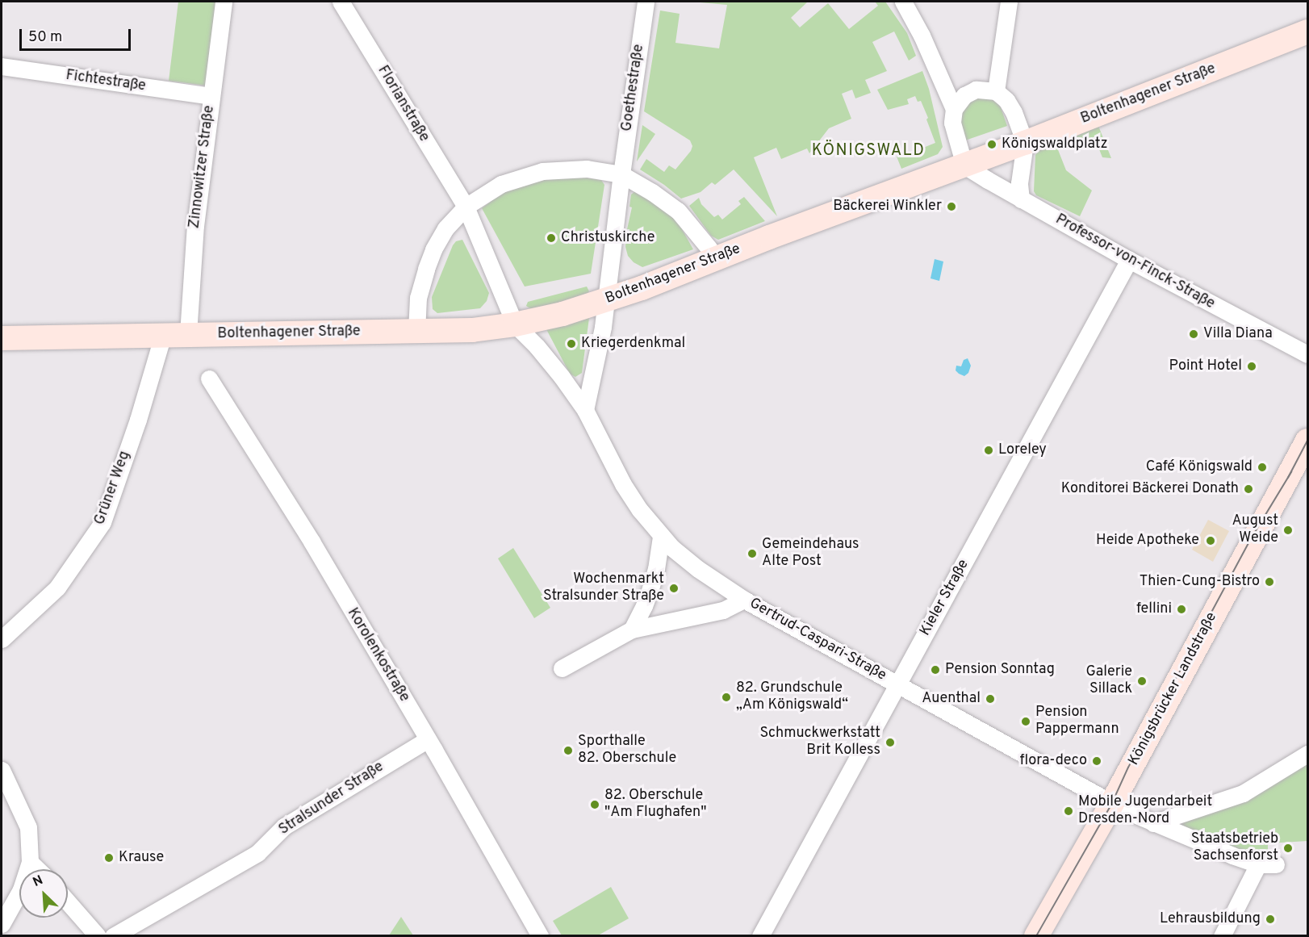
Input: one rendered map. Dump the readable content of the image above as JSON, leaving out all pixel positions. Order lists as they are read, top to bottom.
{
  "streets": {
    "street": [
      "Fichtestraße",
      "Goethestraße",
      "Boltenhagener Straße",
      "Florianstraße",
      "Zinnowitzer Straße",
      "Professor-von-Finck-Straße",
      "Grüner Weg",
      "Kieler Straße",
      "Gertrud-Caspari-Straße",
      "Korolenkostraße",
      "Königsbrücker Landstraße",
      "Stralsunder Straße"
    ]
  },
  "crossings": [
    ["Fichtestraße", "Zinnowitzer Straße"],
    ["Goethestraße", "Boltenhagener Straße"],
    ["Goethestraße", "Gertrud-Caspari-Straße"],
    ["Boltenhagener Straße", "Florianstraße"],
    ["Boltenhagener Straße", "Zinnowitzer Straße"],
    ["Boltenhagener Straße", "Professor-von-Finck-Straße"],
    ["Boltenhagener Straße", "Grüner Weg"],
    ["Boltenhagener Straße", "Gertrud-Caspari-Straße"],
    ["Florianstraße", "Gertrud-Caspari-Straße"],
    ["Professor-von-Finck-Straße", "Kieler Straße"],
    ["Kieler Straße", "Gertrud-Caspari-Straße"],
    ["Gertrud-Caspari-Straße", "Königsbrücker Landstraße"],
    ["Korolenkostraße", "Stralsunder Straße"]
  ],
  "districts": ["KÖNIGSWALD"],
  "places": [
    "Königswaldplatz",
    "Bäckerei Winkler",
    "Christuskirche",
    "Villa Diana",
    "Kriegerdenkmal",
    "Point Hotel",
    "Loreley",
    "Café Königswald",
    "Konditorei Bäckerei Donath",
    "August Weide",
    "Heide Apotheke",
    "Gemeindehaus Alte Post",
    "Thien-Cung-Bistro",
    "Wochenmarkt Stralsunder Straße",
    "fellini",
    "Pension Sonntag",
    "Galerie Sillack",
    "82. Grundschule „Am Königswald“",
    "Auenthal",
    "Pension Pappermann",
    "Schmuckwerkstatt Brit Kolless",
    "Sporthalle 82. Oberschule",
    "flora-deco",
    "82. Oberschule \"Am Flughafen\"",
    "Mobile Jugendarbeit Dresden-Nord",
    "Staatsbetrieb Sachsenforst",
    "Krause",
    "Lehrausbildung"
  ],
  "scale_bar": "50 m",
  "north": "top left"
}
